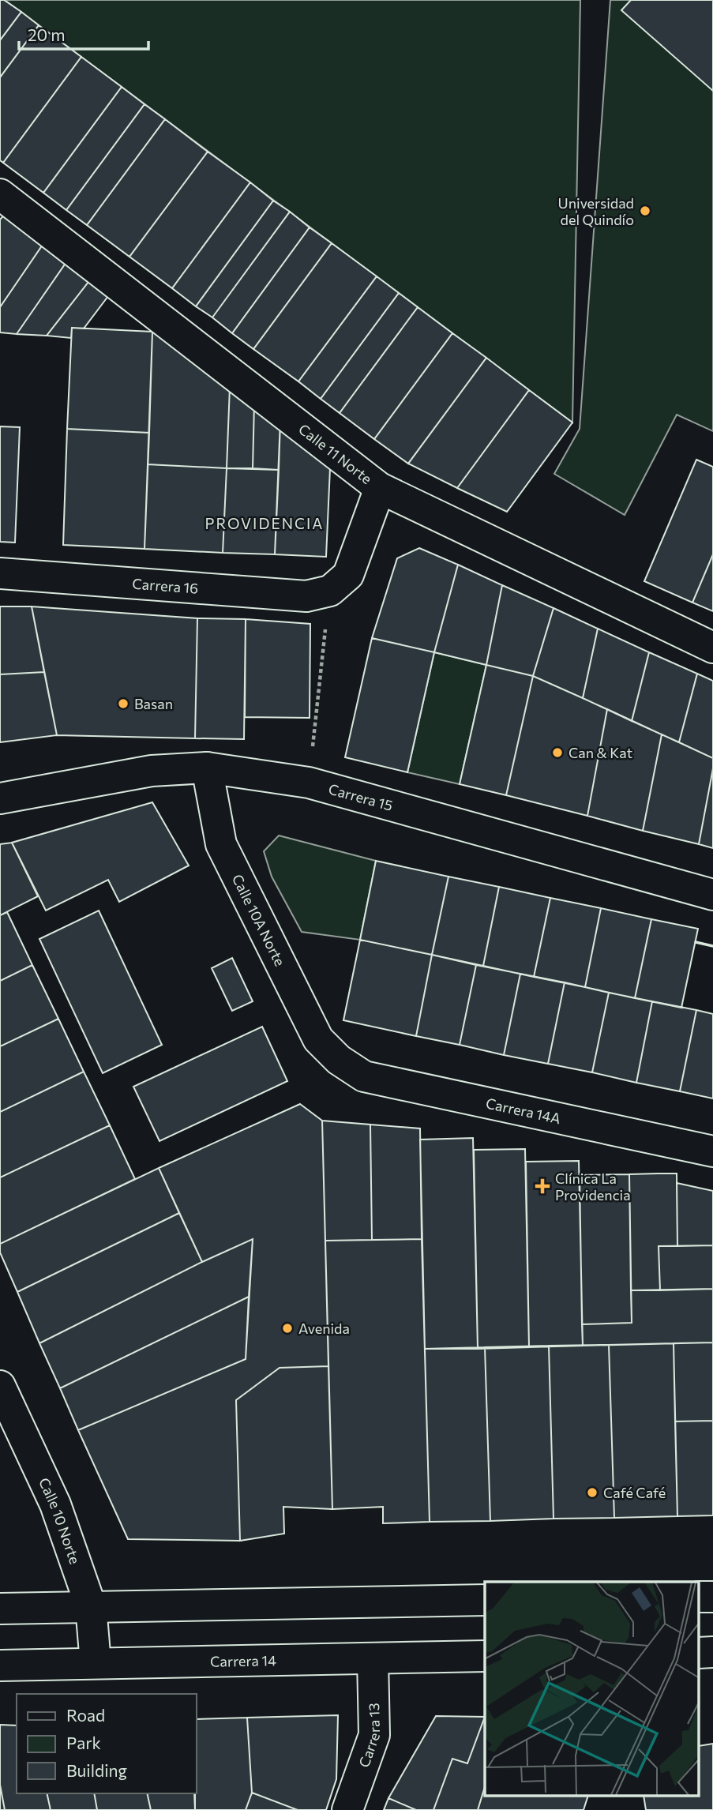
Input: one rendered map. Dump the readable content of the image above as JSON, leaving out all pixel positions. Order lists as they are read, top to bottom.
{
  "streets": {
    "street": [
      "Calle 11 Norte",
      "Carrera 16",
      "Carrera 15",
      "Calle 10A Norte",
      "Carrera 14A",
      "Calle 10 Norte",
      "Carrera 14",
      "Carrera 13"
    ]
  },
  "crossings": [
    ["Carrera 15", "Calle 10A Norte"],
    ["Calle 10A Norte", "Carrera 14A"],
    ["Calle 10 Norte", "Carrera 14"],
    ["Carrera 14", "Carrera 13"]
  ],
  "districts": ["PROVIDENCIA"],
  "places": {
    "other": [
      "Universidad del Quindío",
      "Basan",
      "Can & Kat",
      "Avenida",
      "Café Café"
    ],
    "health": ["Clínica La Providencia"]
  },
  "legend": ["Road", "Park", "Building"],
  "scale_bar": "20 m"
}
